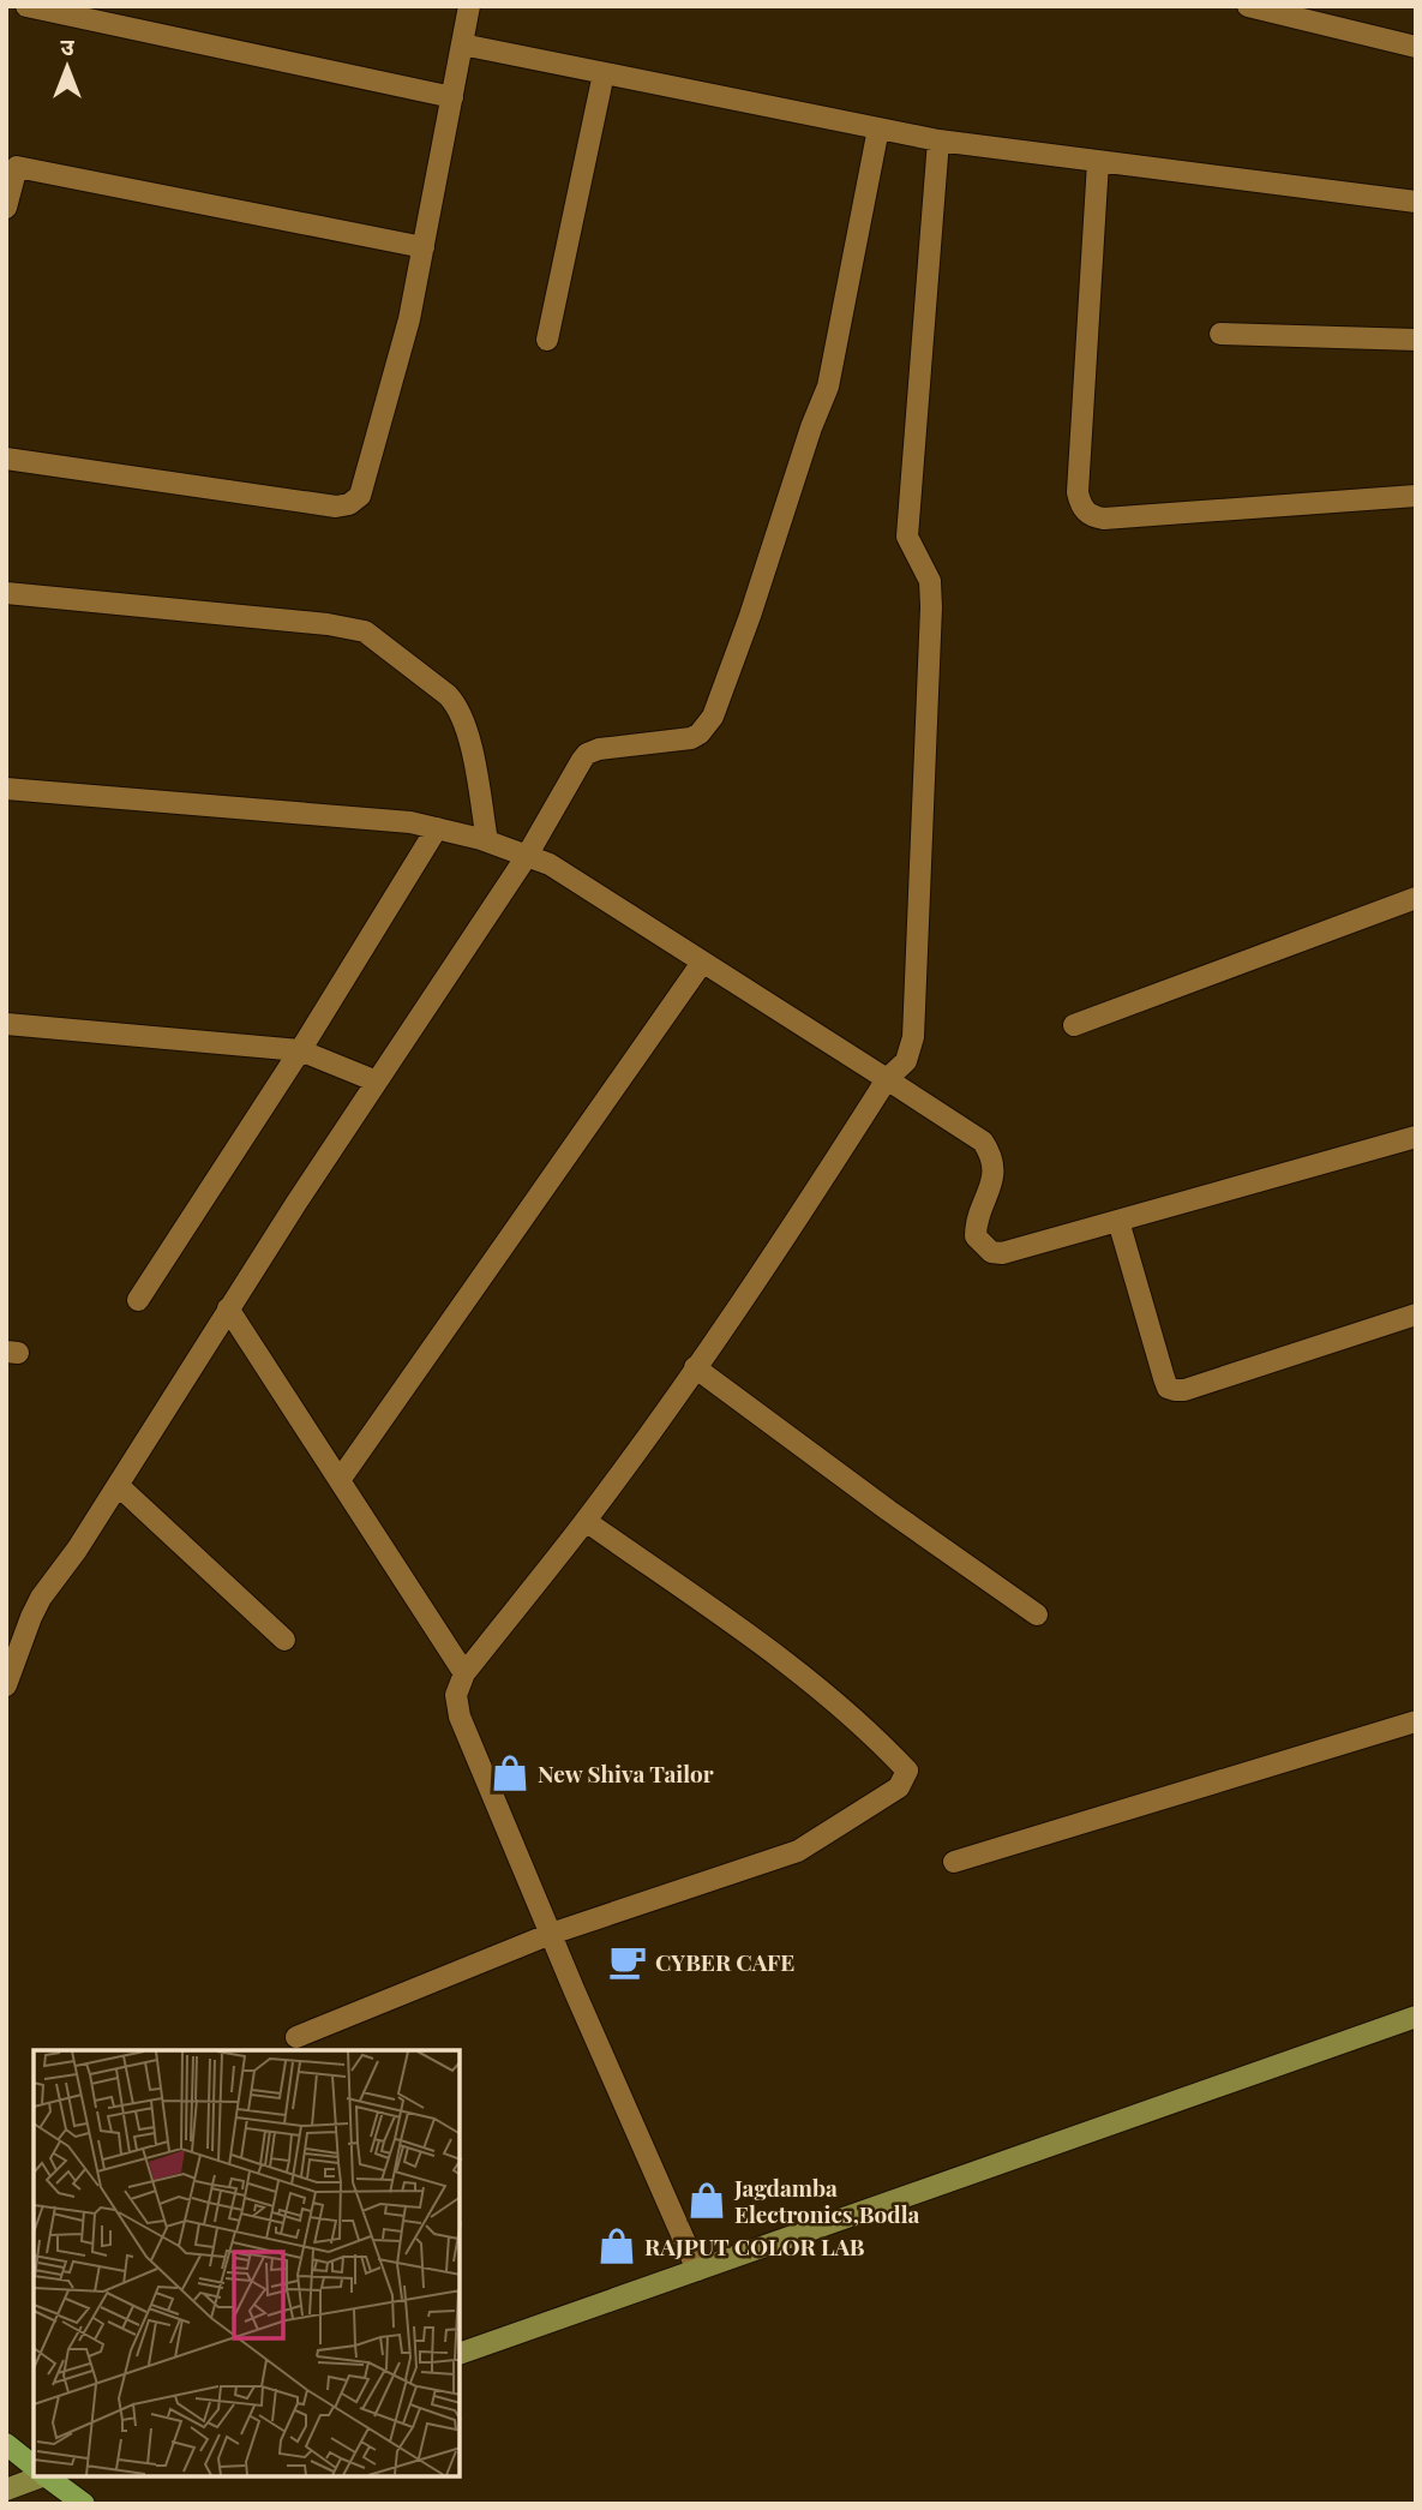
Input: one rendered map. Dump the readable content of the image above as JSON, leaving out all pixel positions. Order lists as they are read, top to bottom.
{
  "places": {
    "shop": ["New Shiva Tailor", "Jagdamba Electronics,Bodla", "RAJPUT COLOR LAB"],
    "cafe": ["CYBER CAFE"]
  },
  "north": "top"
}
